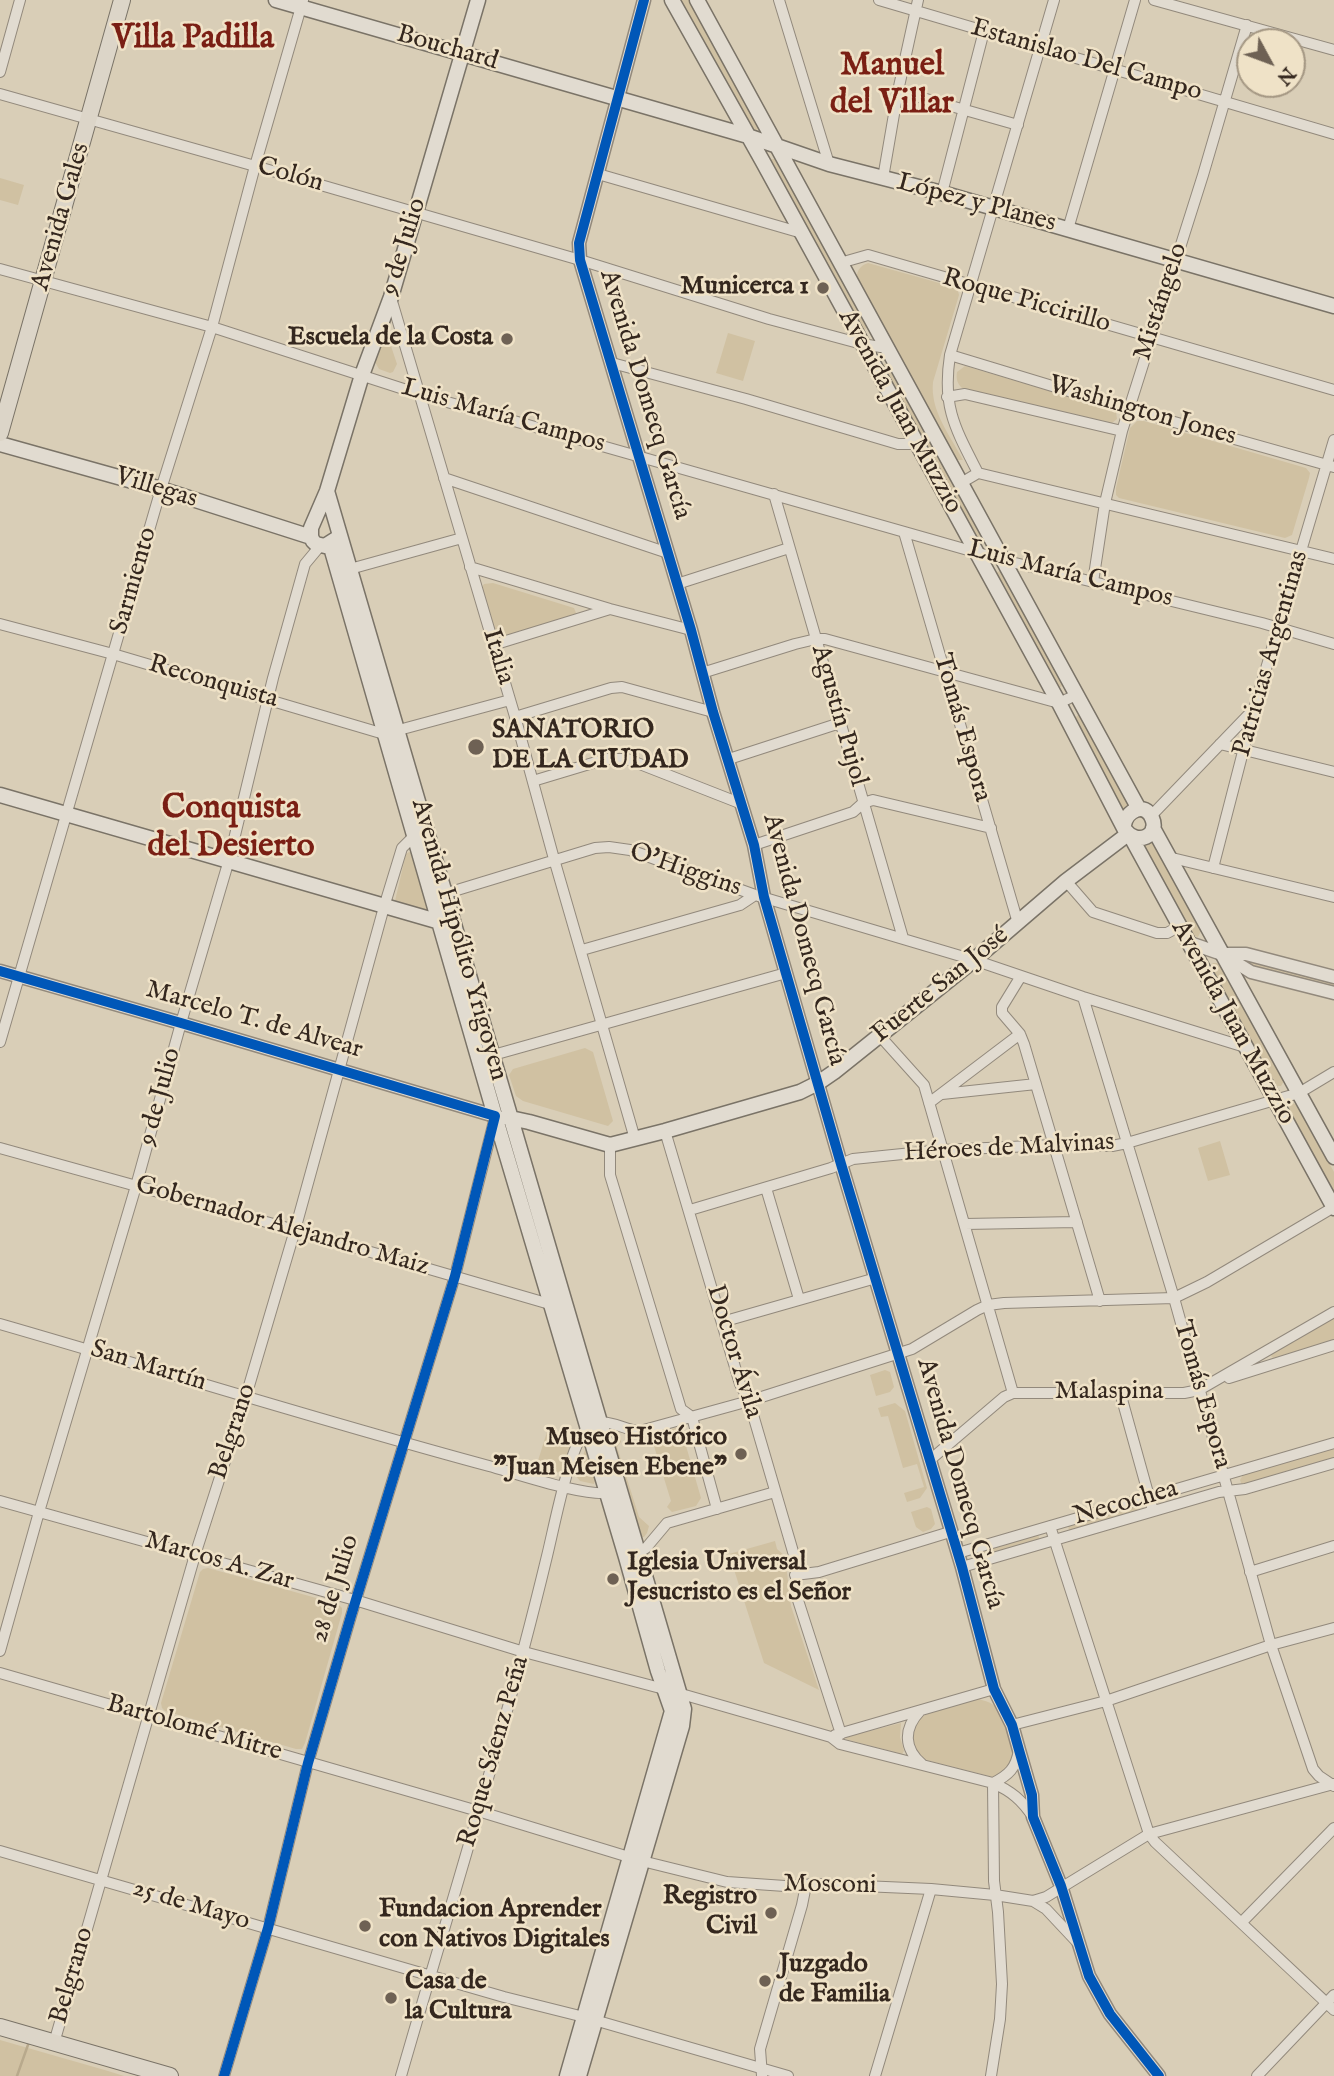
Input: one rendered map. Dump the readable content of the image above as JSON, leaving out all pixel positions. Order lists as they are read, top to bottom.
{
  "streets": {
    "main road": [
      "Bouchard",
      "López y Planes",
      "Avenida Gales",
      "9 de Julio",
      "Avenida Juan Muzzio",
      "Villegas",
      "Avenida Hipólito Yrigoyen",
      "Fuerte San José"
    ],
    "street": [
      "Estanislao Del Campo",
      "Colón",
      "Roque Piccirillo",
      "Mistángelo",
      "Avenida Domecq García",
      "Washington Jones",
      "Luis María Campos",
      "Sarmiento",
      "Patricias Argentinas",
      "Italia",
      "Reconquista",
      "Agustín Pujol",
      "Tomás Espora",
      "O'Higgins",
      "Marcelo T. de Alvear",
      "Héroes de Malvinas",
      "Gobernador Alejandro Maiz",
      "Doctor Ávila",
      "San Martín",
      "Malaspina",
      "Belgrano",
      "Necochea",
      "Marcos A. Zar",
      "28 de Julio",
      "Bartolomé Mitre",
      "Roque Sáenz Peña",
      "Mosconi",
      "25 de Mayo"
    ]
  },
  "crossings": [
    ["Bouchard", "López y Planes"],
    ["Bouchard", "9 de Julio"],
    ["Bouchard", "Avenida Domecq García"],
    ["Bouchard", "Sarmiento"],
    ["Estanislao Del Campo", "Mistángelo"],
    ["Colón", "Avenida Gales"],
    ["Colón", "9 de Julio"],
    ["Colón", "Avenida Domecq García"],
    ["Colón", "Sarmiento"],
    ["López y Planes", "Mistángelo"],
    ["López y Planes", "Avenida Domecq García"],
    ["López y Planes", "Avenida Juan Muzzio"],
    ["Avenida Gales", "Luis María Campos"],
    ["9 de Julio", "Luis María Campos"],
    ["9 de Julio", "Villegas"],
    ["9 de Julio", "Italia"],
    ["9 de Julio", "Reconquista"],
    ["9 de Julio", "Avenida Hipólito Yrigoyen"],
    ["9 de Julio", "Marcelo T. de Alvear"],
    ["9 de Julio", "Gobernador Alejandro Maiz"],
    ["9 de Julio", "San Martín"],
    ["9 de Julio", "Marcos A. Zar"],
    ["Roque Piccirillo", "Mistángelo"],
    ["Roque Piccirillo", "Avenida Juan Muzzio"],
    ["Mistángelo", "Washington Jones"],
    ["Mistángelo", "Luis María Campos"],
    ["Avenida Domecq García", "Luis María Campos"],
    ["Avenida Domecq García", "O'Higgins"],
    ["Avenida Domecq García", "Fuerte San José"],
    ["Avenida Domecq García", "Héroes de Malvinas"],
    ["Avenida Domecq García", "Necochea"],
    ["Avenida Domecq García", "Marcos A. Zar"],
    ["Avenida Domecq García", "Mosconi"],
    ["Avenida Juan Muzzio", "Luis María Campos"],
    ["Avenida Juan Muzzio", "O'Higgins"],
    ["Avenida Juan Muzzio", "Fuerte San José"],
    ["Avenida Juan Muzzio", "Héroes de Malvinas"],
    ["Washington Jones", "Patricias Argentinas"],
    ["Luis María Campos", "Sarmiento"],
    ["Luis María Campos", "Patricias Argentinas"],
    ["Luis María Campos", "Italia"],
    ["Luis María Campos", "Agustín Pujol"],
    ["Luis María Campos", "Tomás Espora"],
    ["Villegas", "Sarmiento"],
    ["Villegas", "Avenida Hipólito Yrigoyen"],
    ["Sarmiento", "Reconquista"],
    ["Sarmiento", "Marcelo T. de Alvear"],
    ["Italia", "O'Higgins"],
    ["Italia", "Fuerte San José"],
    ["Reconquista", "Avenida Hipólito Yrigoyen"],
    ["Agustín Pujol", "O'Higgins"],
    ["Tomás Espora", "O'Higgins"],
    ["Tomás Espora", "Fuerte San José"],
    ["Tomás Espora", "Héroes de Malvinas"],
    ["Tomás Espora", "Malaspina"],
    ["Tomás Espora", "Necochea"],
    ["O'Higgins", "Avenida Hipólito Yrigoyen"],
    ["O'Higgins", "Fuerte San José"],
    ["Avenida Hipólito Yrigoyen", "Fuerte San José"],
    ["Avenida Hipólito Yrigoyen", "Marcelo T. de Alvear"],
    ["Avenida Hipólito Yrigoyen", "Gobernador Alejandro Maiz"],
    ["Avenida Hipólito Yrigoyen", "San Martín"],
    ["Avenida Hipólito Yrigoyen", "Belgrano"],
    ["Avenida Hipólito Yrigoyen", "Marcos A. Zar"],
    ["Avenida Hipólito Yrigoyen", "28 de Julio"],
    ["Avenida Hipólito Yrigoyen", "Bartolomé Mitre"],
    ["Avenida Hipólito Yrigoyen", "Roque Sáenz Peña"],
    ["Avenida Hipólito Yrigoyen", "Mosconi"],
    ["Avenida Hipólito Yrigoyen", "25 de Mayo"],
    ["Fuerte San José", "Marcelo T. de Alvear"],
    ["Fuerte San José", "Doctor Ávila"],
    ["Fuerte San José", "28 de Julio"],
    ["Marcelo T. de Alvear", "Belgrano"],
    ["Marcelo T. de Alvear", "28 de Julio"],
    ["Héroes de Malvinas", "Doctor Ávila"],
    ["Gobernador Alejandro Maiz", "Belgrano"],
    ["Gobernador Alejandro Maiz", "28 de Julio"],
    ["Doctor Ávila", "Marcos A. Zar"],
    ["San Martín", "Belgrano"],
    ["San Martín", "28 de Julio"],
    ["San Martín", "Roque Sáenz Peña"],
    ["Belgrano", "Marcos A. Zar"],
    ["Belgrano", "Bartolomé Mitre"],
    ["Belgrano", "25 de Mayo"],
    ["Marcos A. Zar", "28 de Julio"],
    ["Marcos A. Zar", "Roque Sáenz Peña"],
    ["28 de Julio", "Bartolomé Mitre"],
    ["28 de Julio", "25 de Mayo"],
    ["Bartolomé Mitre", "Roque Sáenz Peña"],
    ["Bartolomé Mitre", "Mosconi"],
    ["Roque Sáenz Peña", "25 de Mayo"]
  ],
  "districts": ["Villa Padilla", "Manuel del Villar", "Conquista del Desierto"],
  "places": [
    "Municerca 1",
    "Escuela de la Costa",
    "SANATORIO DE LA CIUDAD",
    "Museo Histórico \"Juan Meisen Ebene\"",
    "Iglesia Universal Jesucristo es el Señor",
    "Registro Civil",
    "Fundacion Aprender con Nativos Digitales",
    "Juzgado de Familia",
    "Casa de la Cultura"
  ],
  "north": "bottom right"
}
